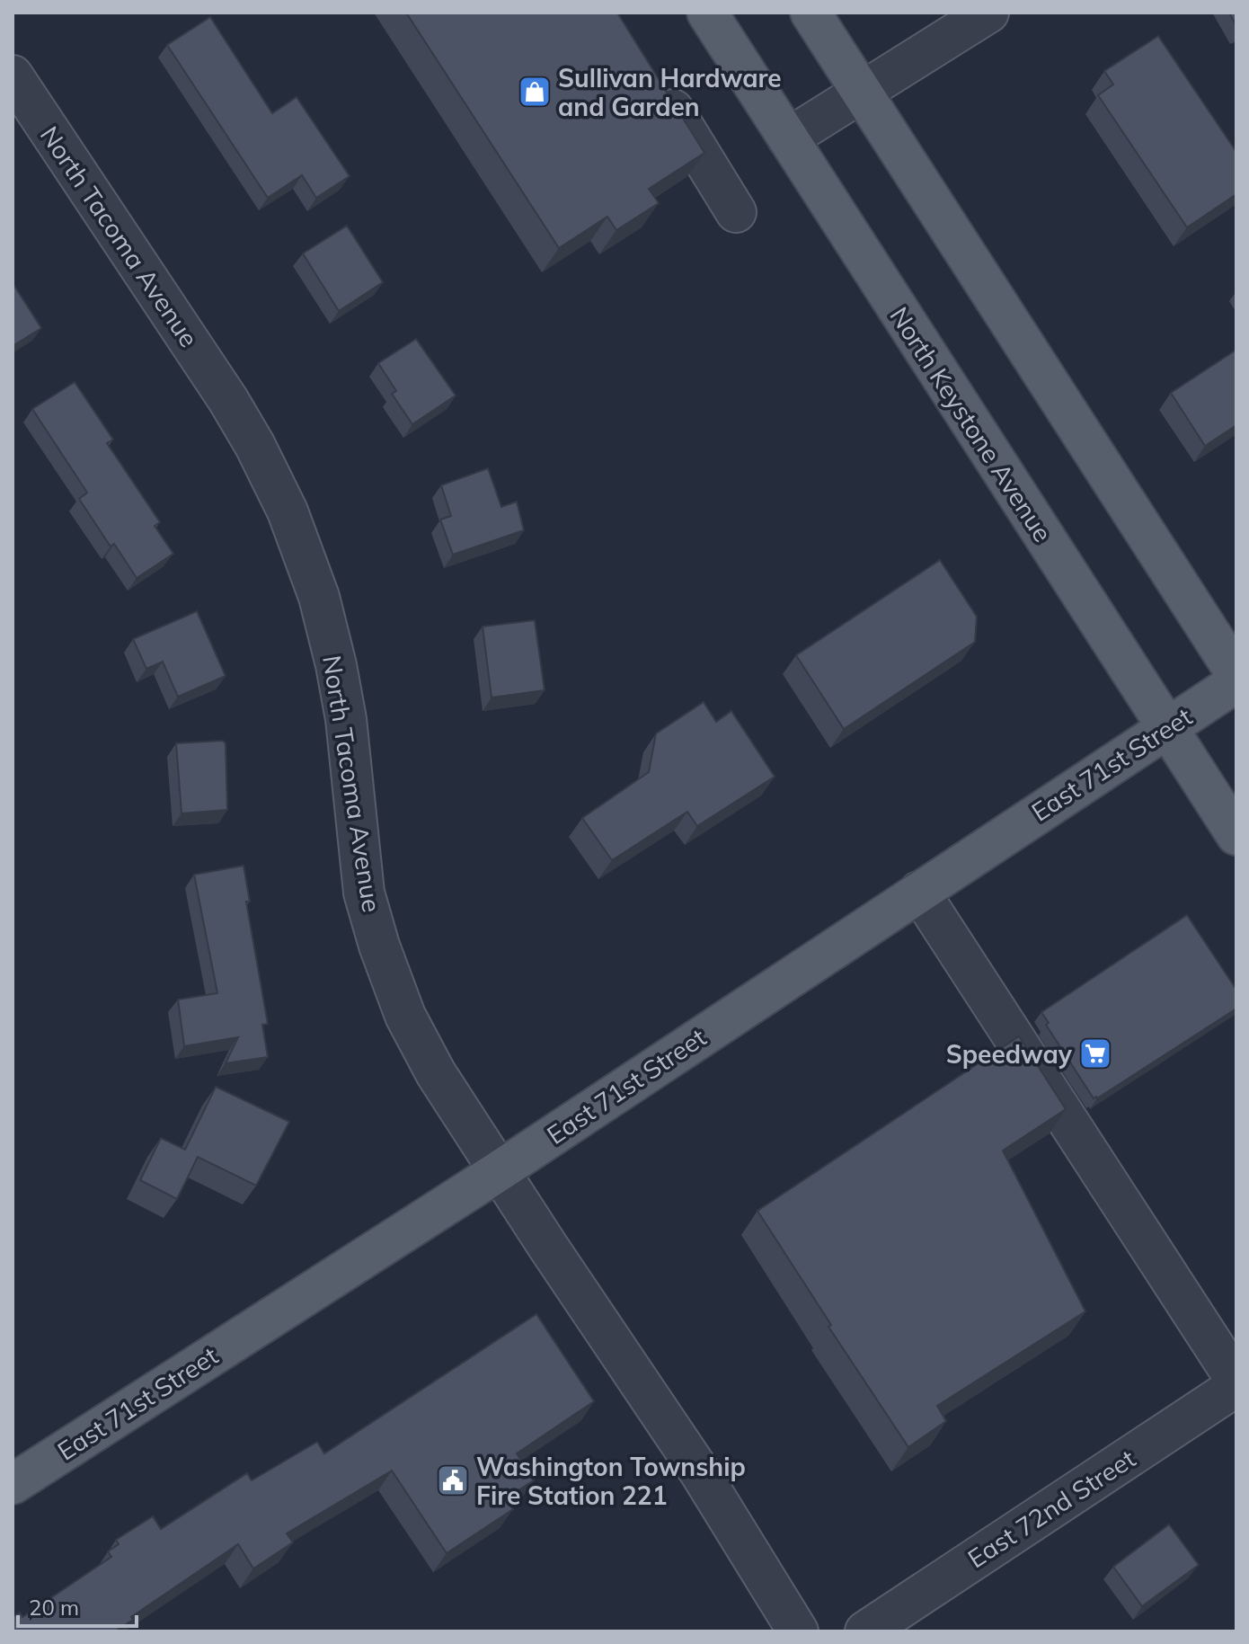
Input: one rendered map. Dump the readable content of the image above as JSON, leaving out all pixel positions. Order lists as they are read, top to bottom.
{
  "streets": {
    "main road": ["North Keystone Avenue", "East 71st Street"],
    "street": ["North Tacoma Avenue", "East 72nd Street"]
  },
  "crossings": [
    ["North Tacoma Avenue", "East 71st Street"],
    ["North Keystone Avenue", "East 71st Street"]
  ],
  "places": {
    "shop": ["Sullivan Hardware and Garden"],
    "supermarket": ["Speedway"],
    "public building": ["Washington Township Fire Station 221"]
  },
  "scale_bar": "20 m"
}
